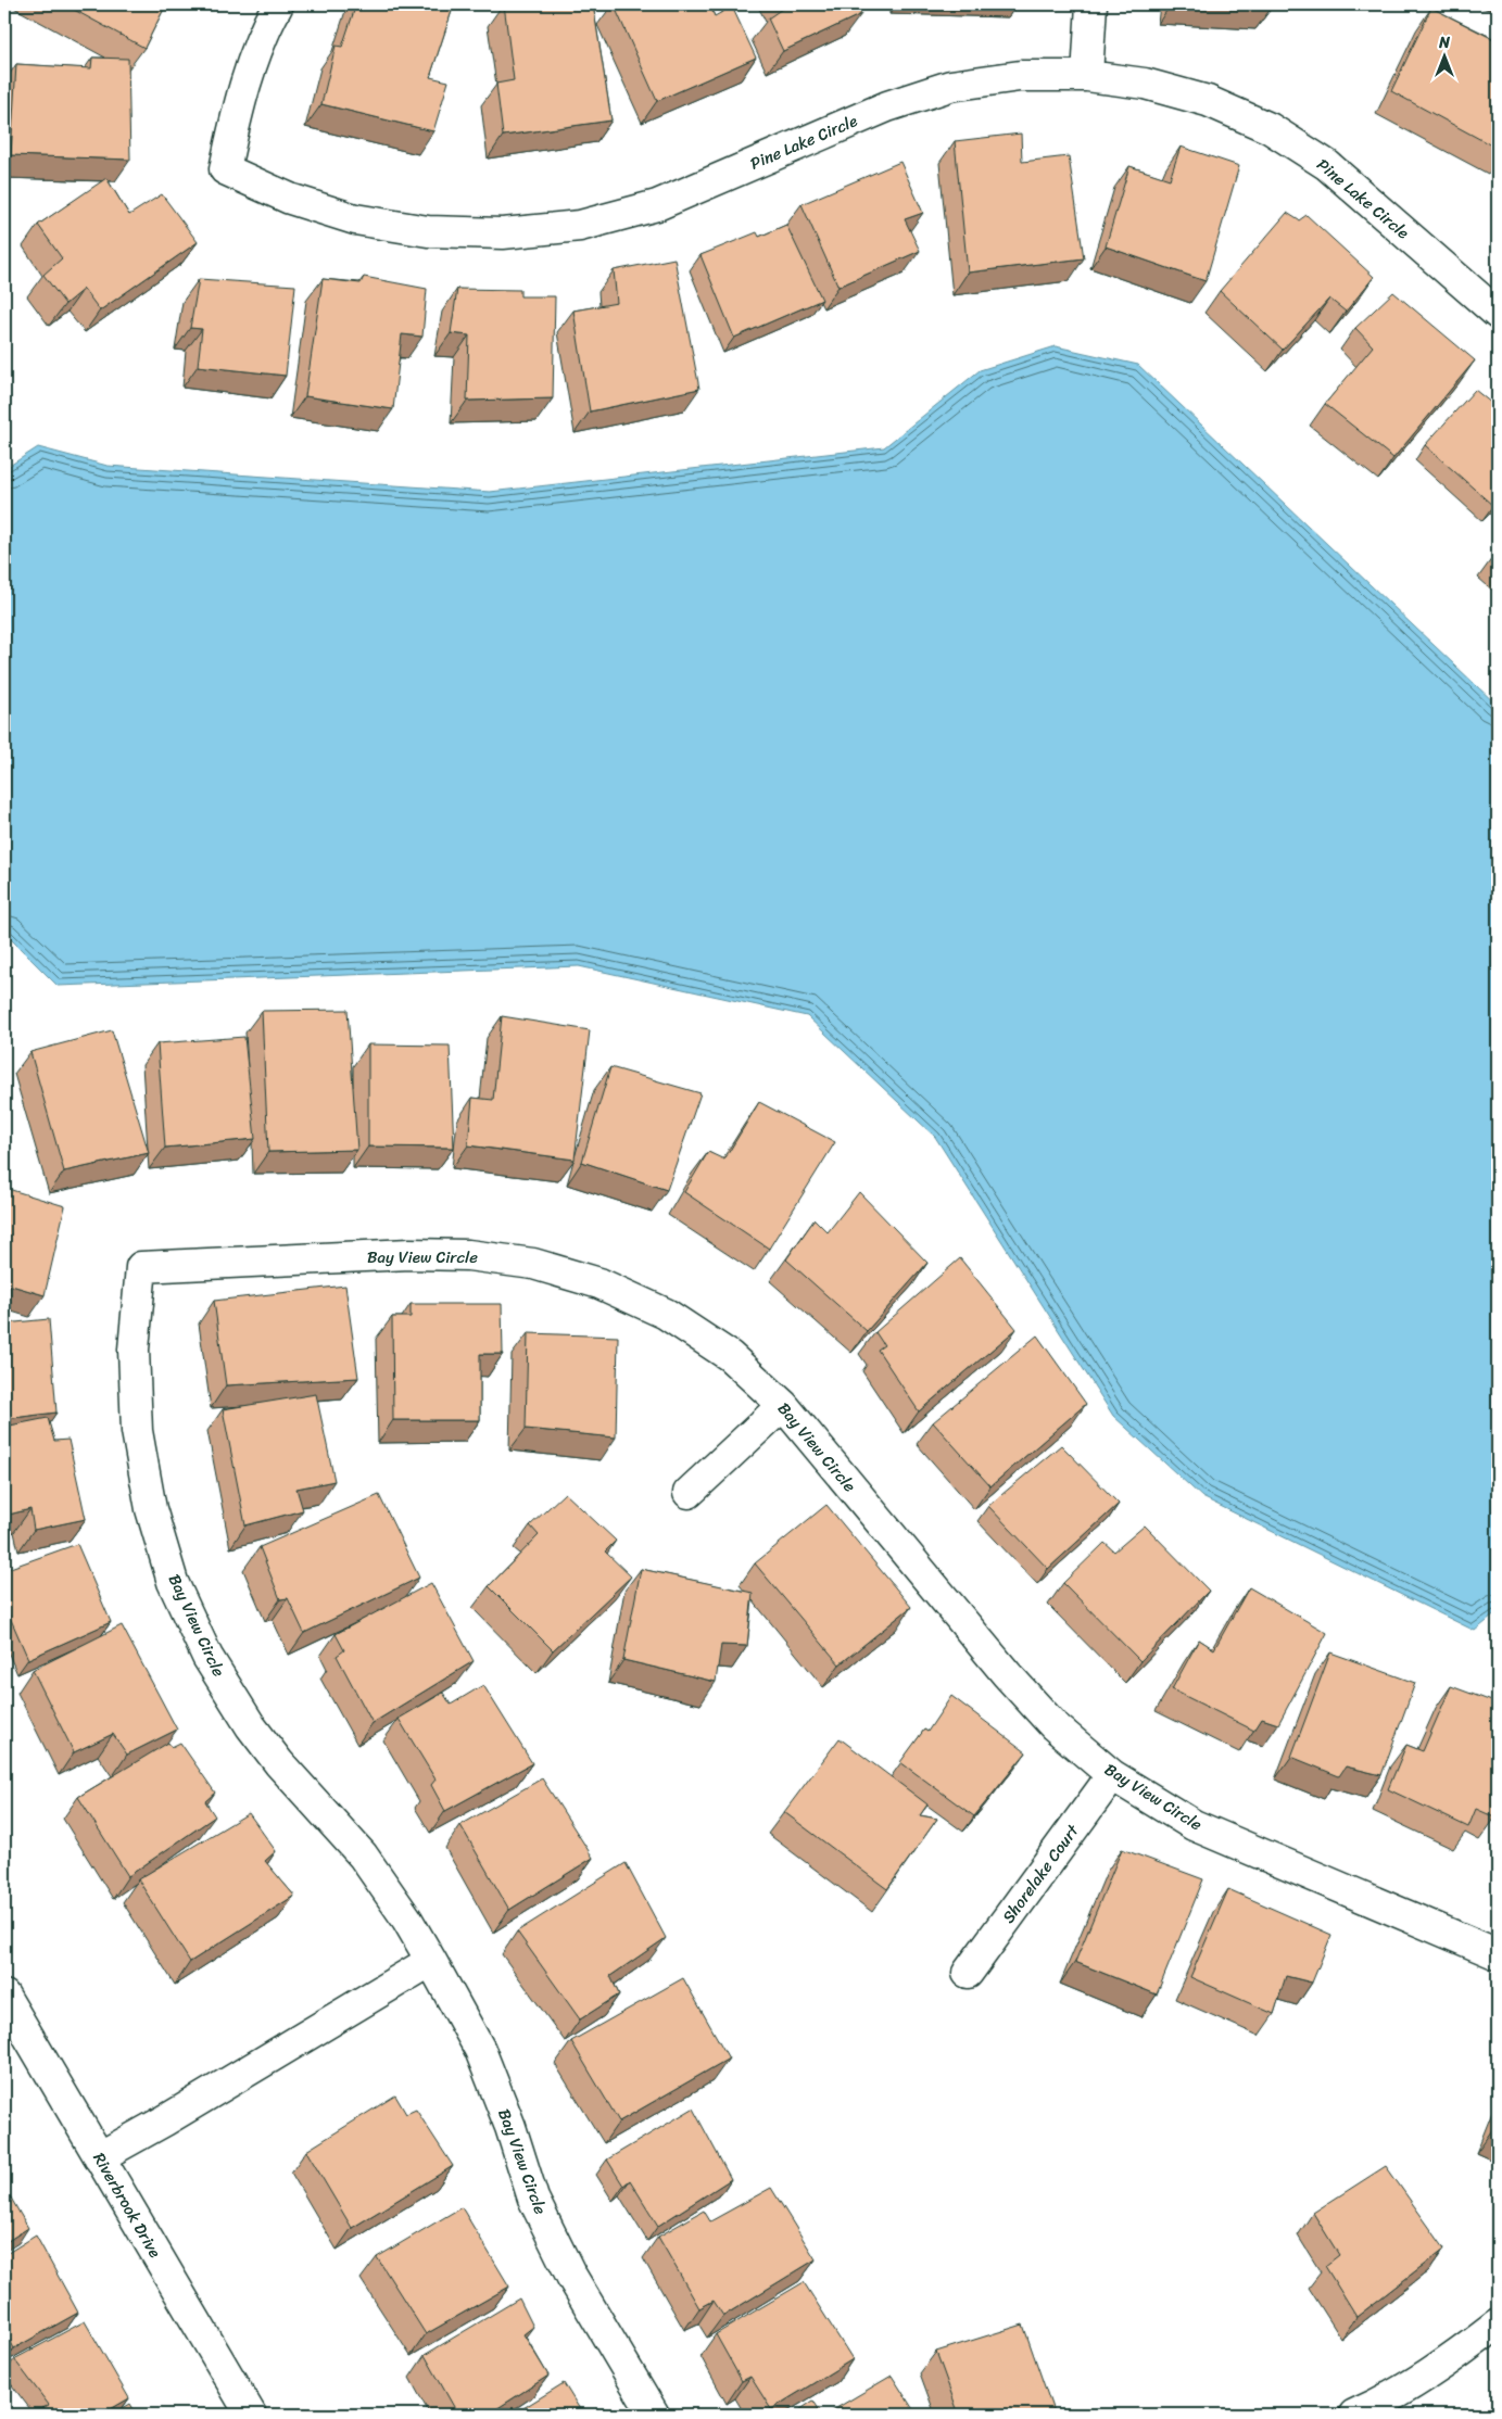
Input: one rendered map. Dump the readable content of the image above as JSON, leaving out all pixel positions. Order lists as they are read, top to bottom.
{
  "streets": {
    "street": [
      "Pine Lake Circle",
      "Bay View Circle",
      "Shorelake Court",
      "Riverbrook Drive"
    ]
  },
  "crossings": [
    ["Bay View Circle", "Shorelake Court"]
  ],
  "north": "top"
}
